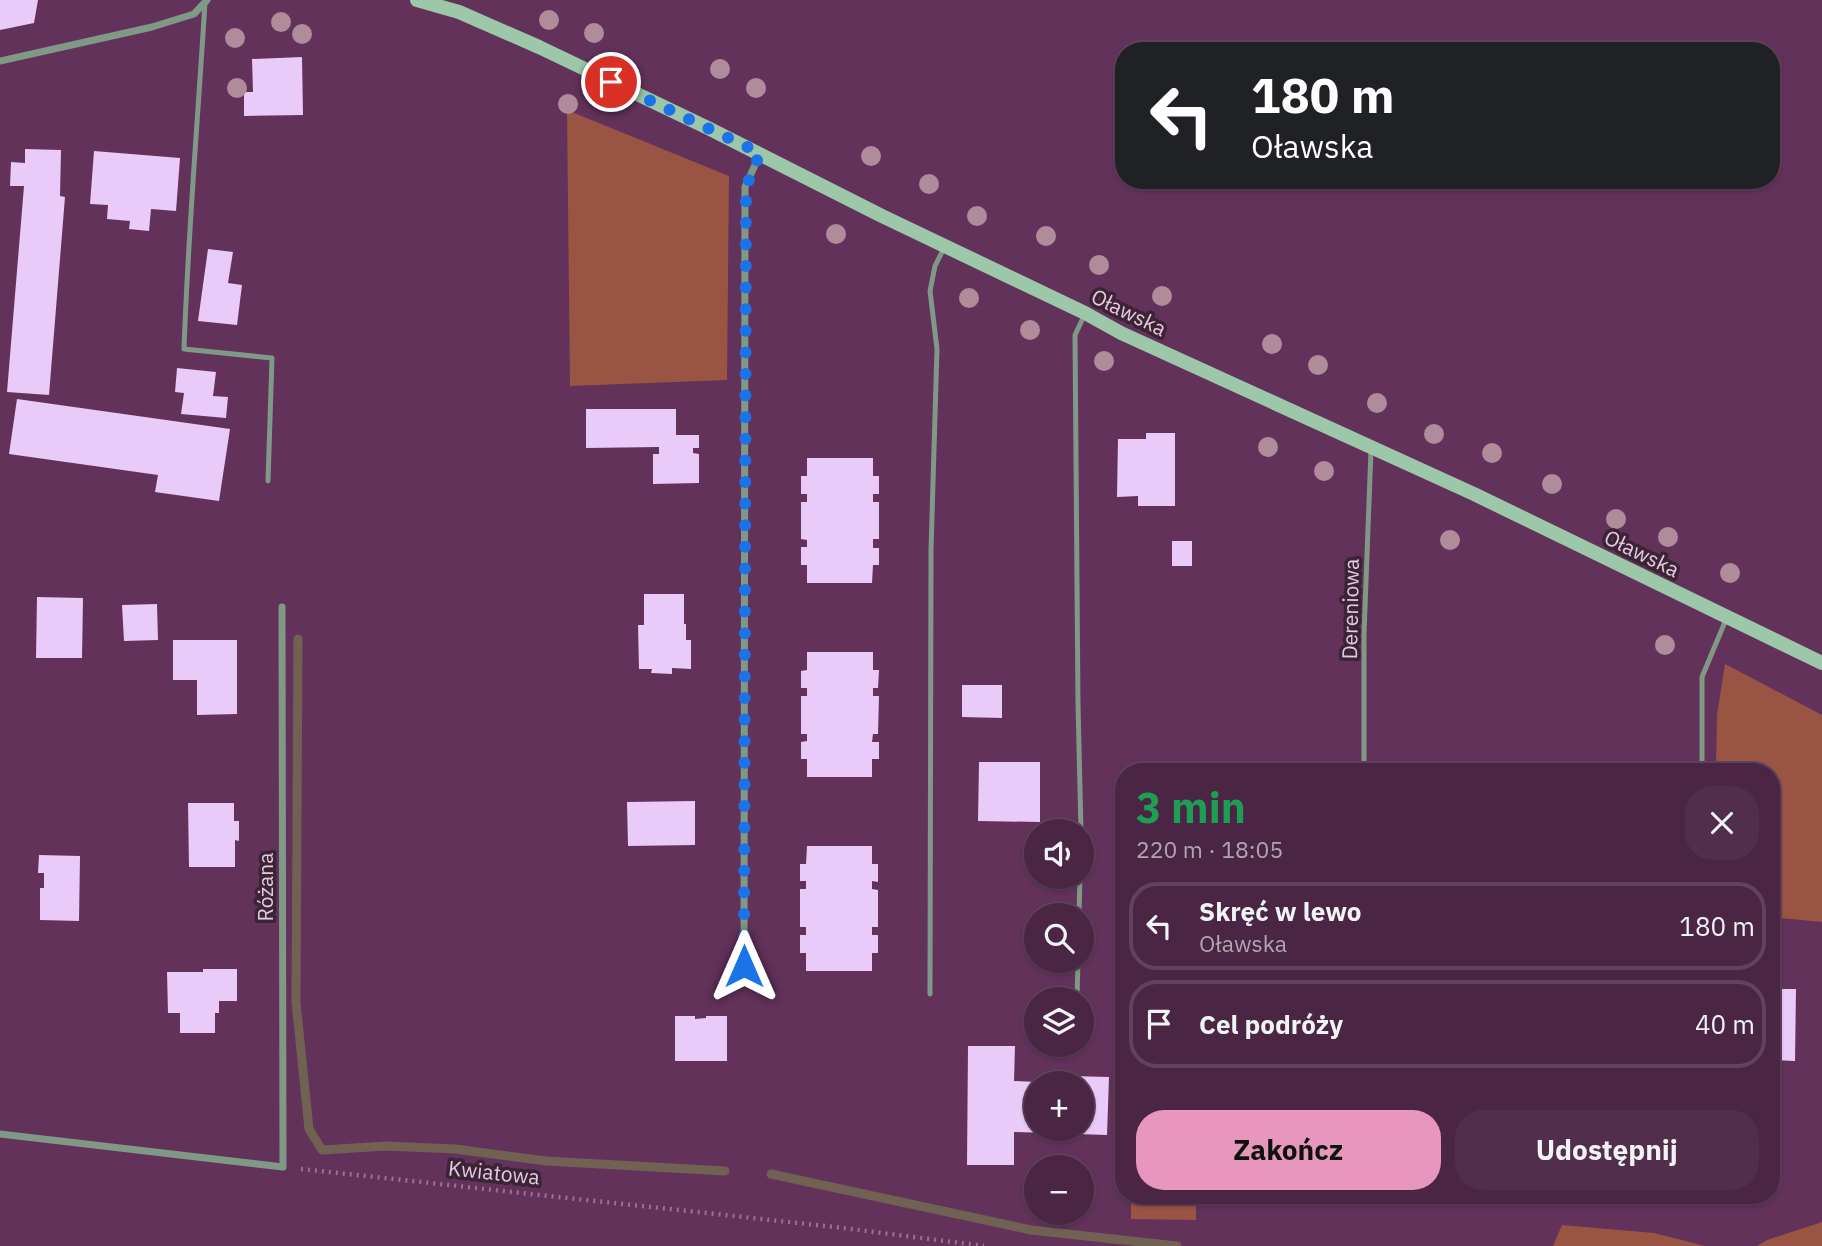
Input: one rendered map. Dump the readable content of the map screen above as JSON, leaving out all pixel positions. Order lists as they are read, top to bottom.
{
  "streets": {
    "street": ["Oławska", "Różana"],
    "lane": ["Dereniowa"],
    "path": ["Kwiatowa"]
  },
  "crossings": [
    ["Oławska", "Dereniowa"],
    ["Różana", "Kwiatowa"]
  ],
  "page": {
    "turn": ["180 m", "Oławska"],
    "heading": ["3 min", "220 m · 18:05"],
    "map_buttons": ["+", "−"],
    "list": [
      {
        "name": "Skręć w lewo",
        "note": "Oławska",
        "value": "180 m"
      },
      {
        "name": "Cel podróży",
        "value": "40 m"
      }
    ],
    "buttons": ["Zakończ", "Udostępnij"]
  }
}
